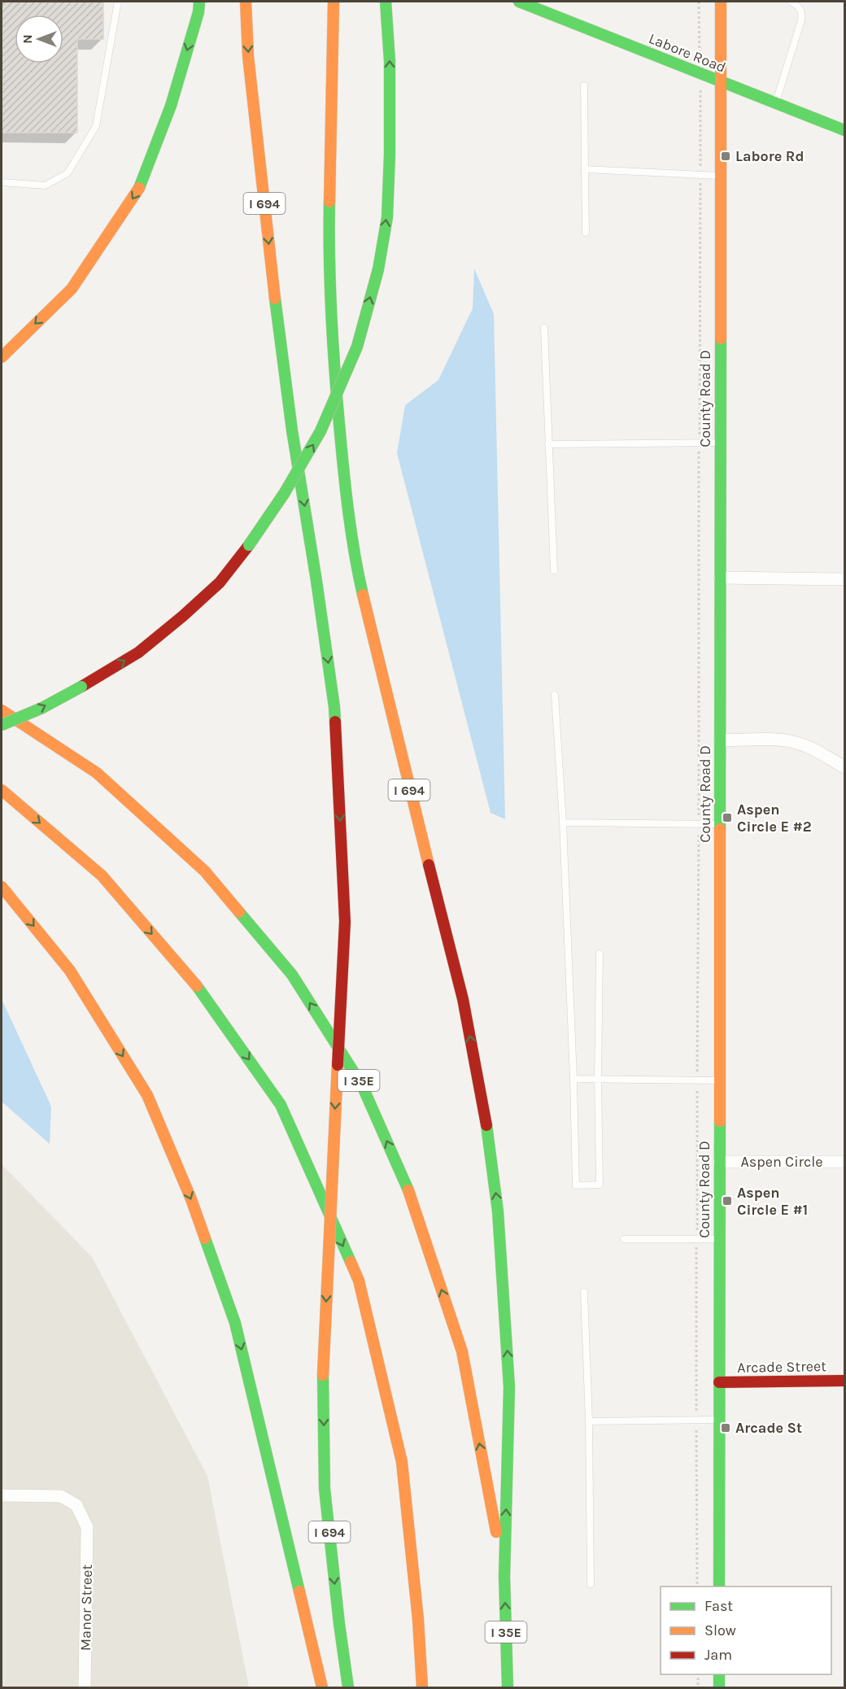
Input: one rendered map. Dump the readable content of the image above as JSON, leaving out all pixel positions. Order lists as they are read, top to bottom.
{
  "streets": {
    "main road": [
      "Labore Road",
      "I 694",
      "County Road D",
      "I 35E",
      "Arcade Street"
    ],
    "street": ["Aspen Circle", "Manor Street"]
  },
  "crossings": [
    ["Labore Road", "County Road D"],
    ["I 694", "I 35E"],
    ["County Road D", "Aspen Circle"],
    ["County Road D", "Arcade Street"]
  ],
  "places": {
    "transit": [
      "Labore Rd",
      "Aspen Circle E #2",
      "Aspen Circle E #1",
      "Arcade St"
    ]
  },
  "legend": ["Fast", "Slow", "Jam"],
  "north": "left"
}
